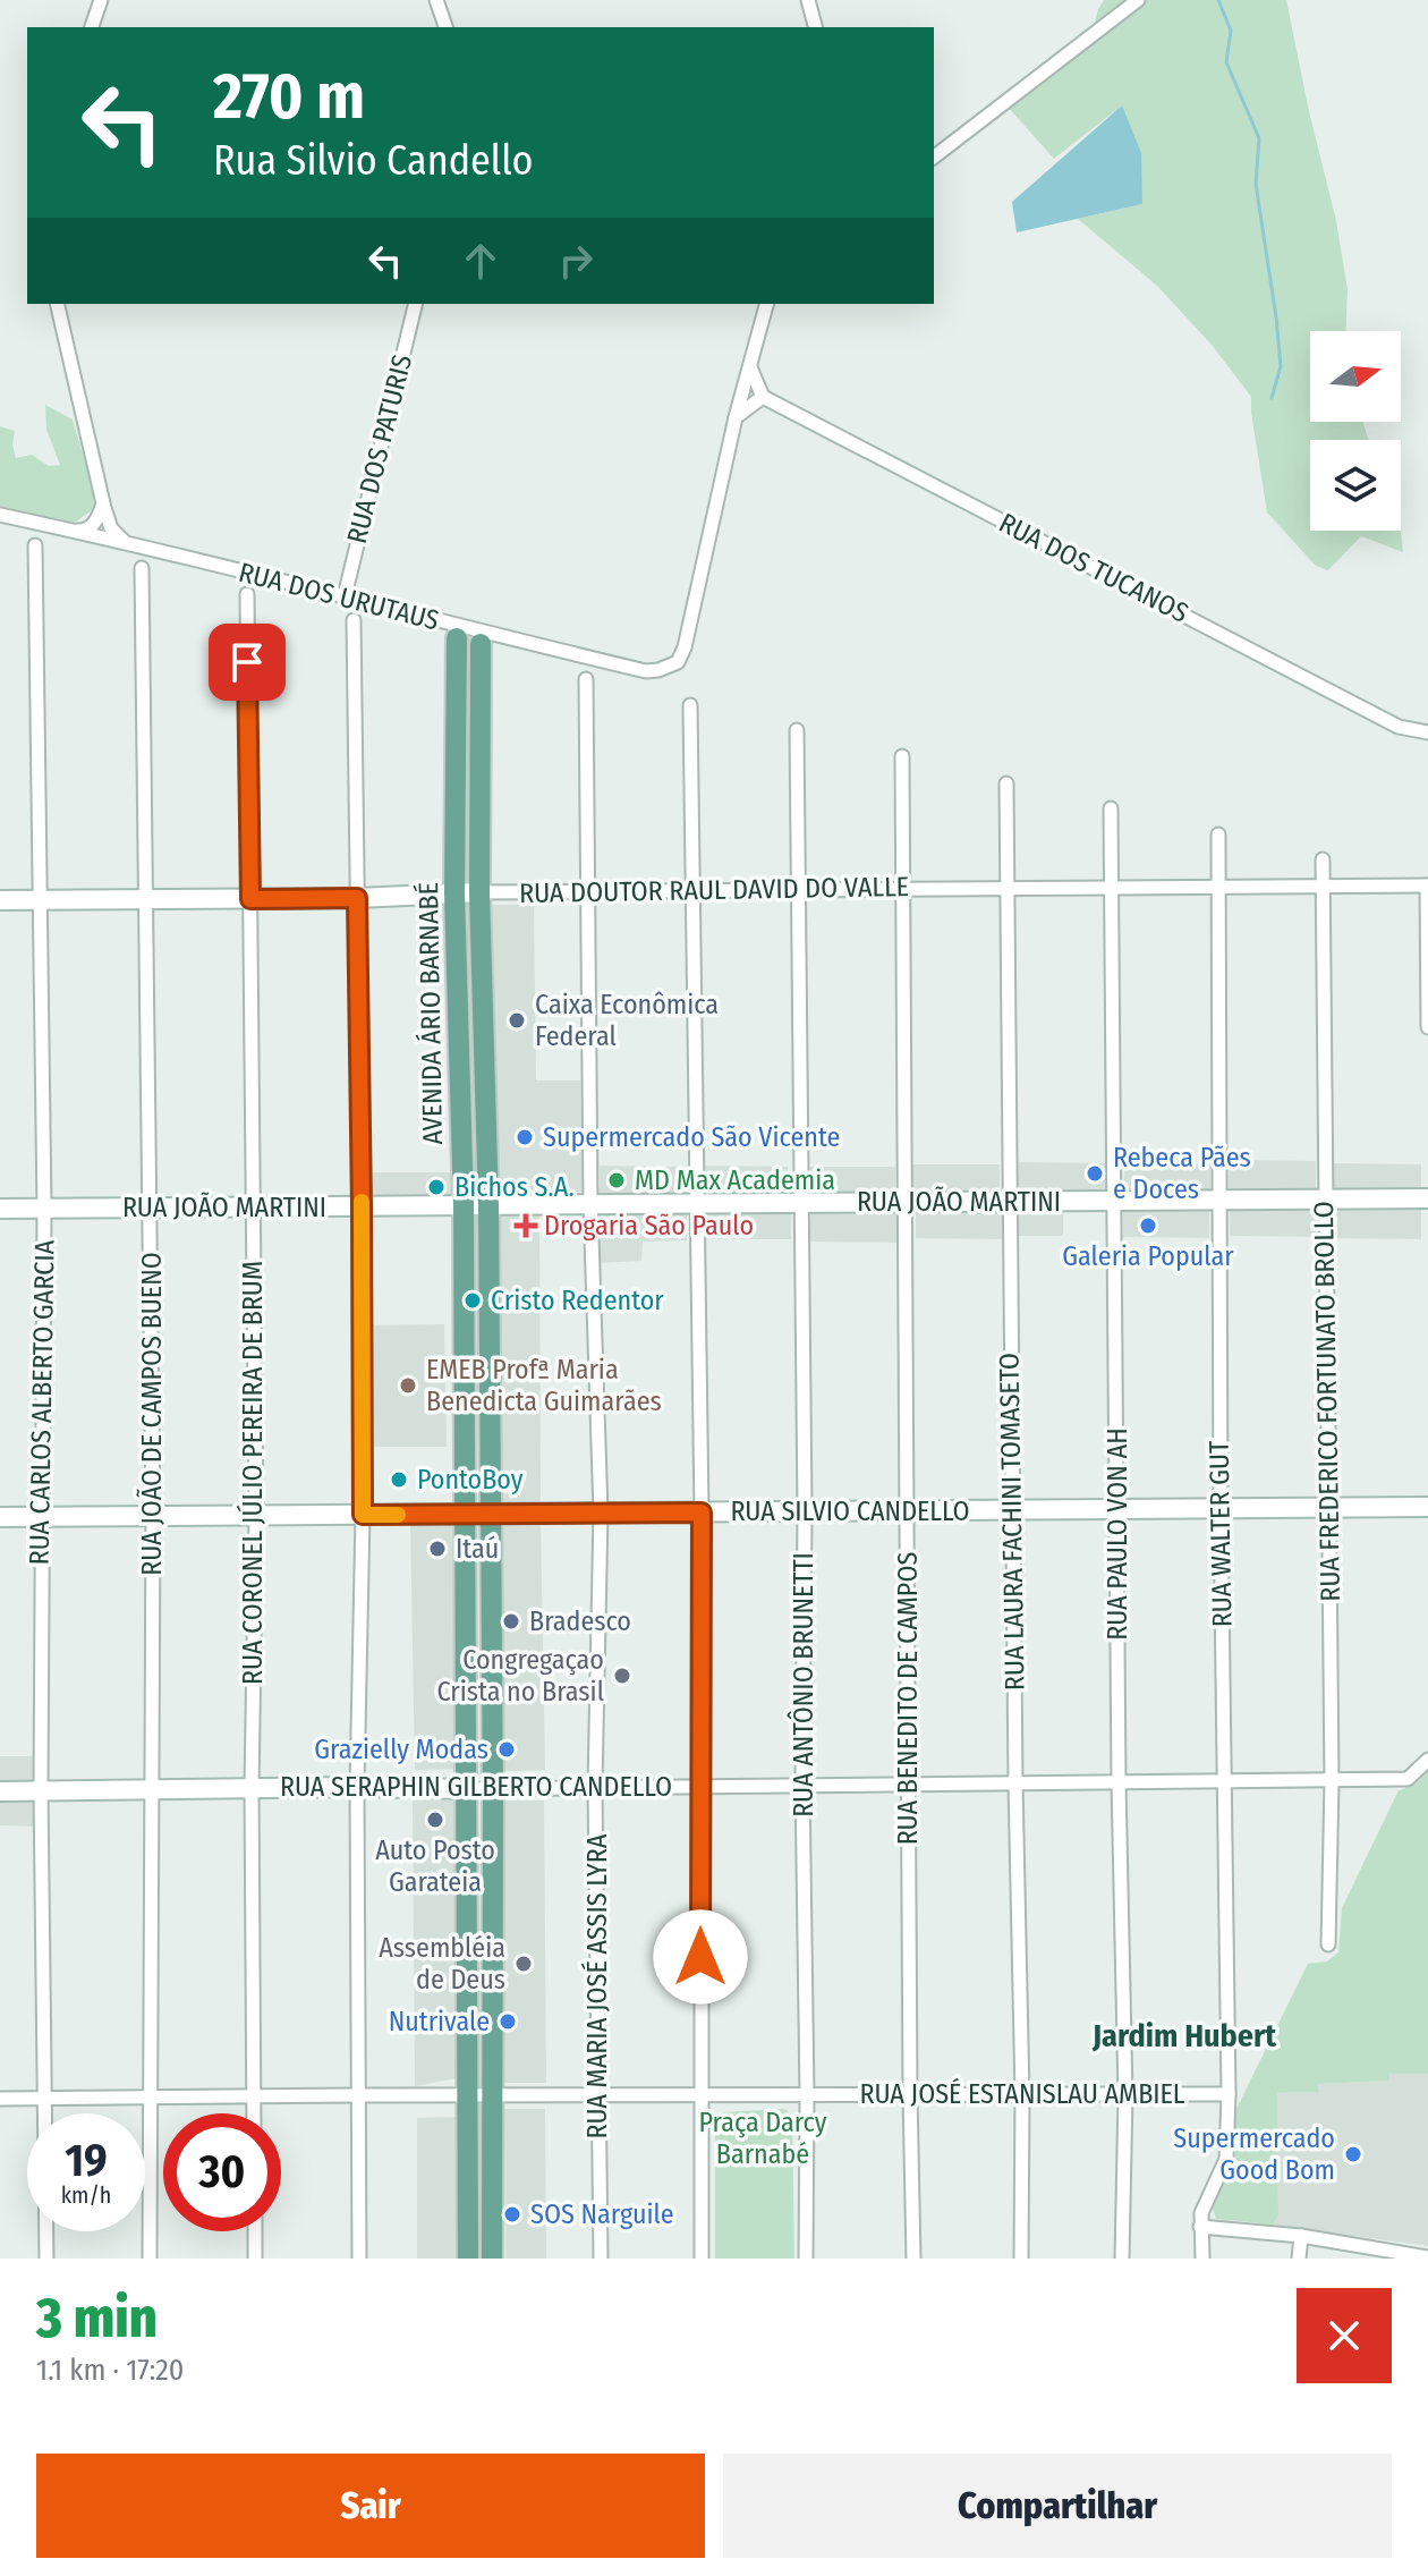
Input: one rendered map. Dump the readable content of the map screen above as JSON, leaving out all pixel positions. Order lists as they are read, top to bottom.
{
  "streets": {
    "main road": ["AVENIDA ÁRIO BARNABÉ"],
    "street": [
      "RUA DOS PATURIS",
      "RUA DOS TUCANOS",
      "RUA DOS URUTAUS",
      "RUA DOUTOR RAUL DAVID DO VALLE",
      "RUA JOÃO MARTINI",
      "RUA FREDERICO FORTUNATO BROLLO",
      "RUA CARLOS ALBERTO GARCIA",
      "RUA JOÃO DE CAMPOS BUENO",
      "RUA CORONEL JÚLIO PEREIRA DE BRUM",
      "RUA SILVIO CANDELLO",
      "RUA LAURA FACHINI TOMASETO",
      "RUA PAULO VON AH",
      "RUA WALTER GUT",
      "RUA ANTÔNIO BRUNETTI",
      "RUA BENEDITO DE CAMPOS",
      "RUA SERAPHIN GILBERTO CANDELLO",
      "RUA MARIA JOSÉ ASSIS LYRA",
      "RUA JOSÉ ESTANISLAU AMBIEL"
    ]
  },
  "crossings": [
    ["RUA DOS PATURIS", "RUA DOS URUTAUS"],
    ["RUA DOUTOR RAUL DAVID DO VALLE", "AVENIDA ÁRIO BARNABÉ"],
    ["RUA DOUTOR RAUL DAVID DO VALLE", "RUA FREDERICO FORTUNATO BROLLO"],
    ["RUA DOUTOR RAUL DAVID DO VALLE", "RUA CARLOS ALBERTO GARCIA"],
    ["RUA DOUTOR RAUL DAVID DO VALLE", "RUA JOÃO DE CAMPOS BUENO"],
    ["RUA DOUTOR RAUL DAVID DO VALLE", "RUA CORONEL JÚLIO PEREIRA DE BRUM"],
    ["RUA DOUTOR RAUL DAVID DO VALLE", "RUA LAURA FACHINI TOMASETO"],
    ["RUA DOUTOR RAUL DAVID DO VALLE", "RUA PAULO VON AH"],
    ["RUA DOUTOR RAUL DAVID DO VALLE", "RUA WALTER GUT"],
    ["RUA DOUTOR RAUL DAVID DO VALLE", "RUA ANTÔNIO BRUNETTI"],
    ["RUA DOUTOR RAUL DAVID DO VALLE", "RUA BENEDITO DE CAMPOS"],
    ["RUA DOUTOR RAUL DAVID DO VALLE", "RUA MARIA JOSÉ ASSIS LYRA"],
    ["AVENIDA ÁRIO BARNABÉ", "RUA JOÃO MARTINI"],
    ["AVENIDA ÁRIO BARNABÉ", "RUA SILVIO CANDELLO"],
    ["AVENIDA ÁRIO BARNABÉ", "RUA SERAPHIN GILBERTO CANDELLO"],
    ["AVENIDA ÁRIO BARNABÉ", "RUA JOSÉ ESTANISLAU AMBIEL"],
    ["RUA JOÃO MARTINI", "RUA FREDERICO FORTUNATO BROLLO"],
    ["RUA JOÃO MARTINI", "RUA CARLOS ALBERTO GARCIA"],
    ["RUA JOÃO MARTINI", "RUA JOÃO DE CAMPOS BUENO"],
    ["RUA JOÃO MARTINI", "RUA CORONEL JÚLIO PEREIRA DE BRUM"],
    ["RUA JOÃO MARTINI", "RUA LAURA FACHINI TOMASETO"],
    ["RUA JOÃO MARTINI", "RUA PAULO VON AH"],
    ["RUA JOÃO MARTINI", "RUA WALTER GUT"],
    ["RUA JOÃO MARTINI", "RUA ANTÔNIO BRUNETTI"],
    ["RUA JOÃO MARTINI", "RUA BENEDITO DE CAMPOS"],
    ["RUA JOÃO MARTINI", "RUA MARIA JOSÉ ASSIS LYRA"],
    ["RUA FREDERICO FORTUNATO BROLLO", "RUA SILVIO CANDELLO"],
    ["RUA FREDERICO FORTUNATO BROLLO", "RUA SERAPHIN GILBERTO CANDELLO"],
    ["RUA CARLOS ALBERTO GARCIA", "RUA SILVIO CANDELLO"],
    ["RUA CARLOS ALBERTO GARCIA", "RUA SERAPHIN GILBERTO CANDELLO"],
    ["RUA CARLOS ALBERTO GARCIA", "RUA JOSÉ ESTANISLAU AMBIEL"],
    ["RUA JOÃO DE CAMPOS BUENO", "RUA SILVIO CANDELLO"],
    ["RUA JOÃO DE CAMPOS BUENO", "RUA SERAPHIN GILBERTO CANDELLO"],
    ["RUA JOÃO DE CAMPOS BUENO", "RUA JOSÉ ESTANISLAU AMBIEL"],
    ["RUA CORONEL JÚLIO PEREIRA DE BRUM", "RUA SILVIO CANDELLO"],
    ["RUA CORONEL JÚLIO PEREIRA DE BRUM", "RUA SERAPHIN GILBERTO CANDELLO"],
    ["RUA CORONEL JÚLIO PEREIRA DE BRUM", "RUA JOSÉ ESTANISLAU AMBIEL"],
    ["RUA SILVIO CANDELLO", "RUA LAURA FACHINI TOMASETO"],
    ["RUA SILVIO CANDELLO", "RUA PAULO VON AH"],
    ["RUA SILVIO CANDELLO", "RUA WALTER GUT"],
    ["RUA SILVIO CANDELLO", "RUA ANTÔNIO BRUNETTI"],
    ["RUA SILVIO CANDELLO", "RUA BENEDITO DE CAMPOS"],
    ["RUA SILVIO CANDELLO", "RUA MARIA JOSÉ ASSIS LYRA"],
    ["RUA LAURA FACHINI TOMASETO", "RUA SERAPHIN GILBERTO CANDELLO"],
    ["RUA LAURA FACHINI TOMASETO", "RUA JOSÉ ESTANISLAU AMBIEL"],
    ["RUA PAULO VON AH", "RUA SERAPHIN GILBERTO CANDELLO"],
    ["RUA PAULO VON AH", "RUA JOSÉ ESTANISLAU AMBIEL"],
    ["RUA WALTER GUT", "RUA SERAPHIN GILBERTO CANDELLO"],
    ["RUA WALTER GUT", "RUA JOSÉ ESTANISLAU AMBIEL"],
    ["RUA ANTÔNIO BRUNETTI", "RUA SERAPHIN GILBERTO CANDELLO"],
    ["RUA ANTÔNIO BRUNETTI", "RUA JOSÉ ESTANISLAU AMBIEL"],
    ["RUA BENEDITO DE CAMPOS", "RUA SERAPHIN GILBERTO CANDELLO"],
    ["RUA BENEDITO DE CAMPOS", "RUA JOSÉ ESTANISLAU AMBIEL"],
    ["RUA SERAPHIN GILBERTO CANDELLO", "RUA MARIA JOSÉ ASSIS LYRA"],
    ["RUA MARIA JOSÉ ASSIS LYRA", "RUA JOSÉ ESTANISLAU AMBIEL"]
  ],
  "districts": ["Jardim Hubert"],
  "parks": ["Praça Darcy Barnabé"],
  "places": {
    "other": [
      "Caixa Econômica Federal",
      "Supermercado São Vicente",
      "Rebeca Pães e Doces",
      "MD Max Academia",
      "Bichos S.A.",
      "Galeria Popular",
      "Cristo Redentor",
      "EMEB Profª Maria Benedicta Guimarães",
      "PontoBoy",
      "Itaú",
      "Bradesco",
      "Congregaçao Crista no Brasil",
      "Grazielly Modas",
      "Auto Posto Garateia",
      "Assembléia de Deus",
      "Nutrivale",
      "Supermercado Good Bom",
      "SOS Narguile"
    ],
    "health": ["Drogaria São Paulo"]
  },
  "north": "right",
  "page": {
    "turn": ["270 m", "Rua Silvio Candello"],
    "speed": "19 km/h",
    "limit": "30",
    "heading": ["3 min", "1.1 km · 17:20"],
    "buttons": ["Sair", "Compartilhar"]
  }
}
